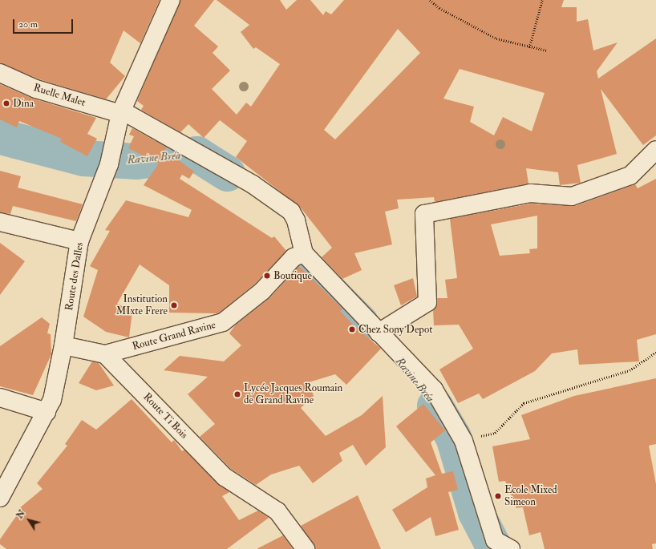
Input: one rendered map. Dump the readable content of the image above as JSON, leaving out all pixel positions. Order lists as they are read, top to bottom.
{
  "streets": {
    "street": [
      "Ruelle Malet",
      "Route des Dalles",
      "Route Grand Ravine",
      "Route Ti Bois"
    ]
  },
  "crossings": [
    ["Ruelle Malet", "Route des Dalles"],
    ["Ruelle Malet", "Route Grand Ravine"],
    ["Route des Dalles", "Route Grand Ravine"],
    ["Route Grand Ravine", "Route Ti Bois"]
  ],
  "water": ["Ravine Bréa"],
  "places": [
    "Dina",
    "Boutique",
    "Institution MIxte Frere",
    "Chez Sony Depot",
    "Lycée Jacques Roumain de Grand Ravine",
    "Ecole Mixed Simeon"
  ],
  "scale_bar": "20 m",
  "north": "top left"
}
